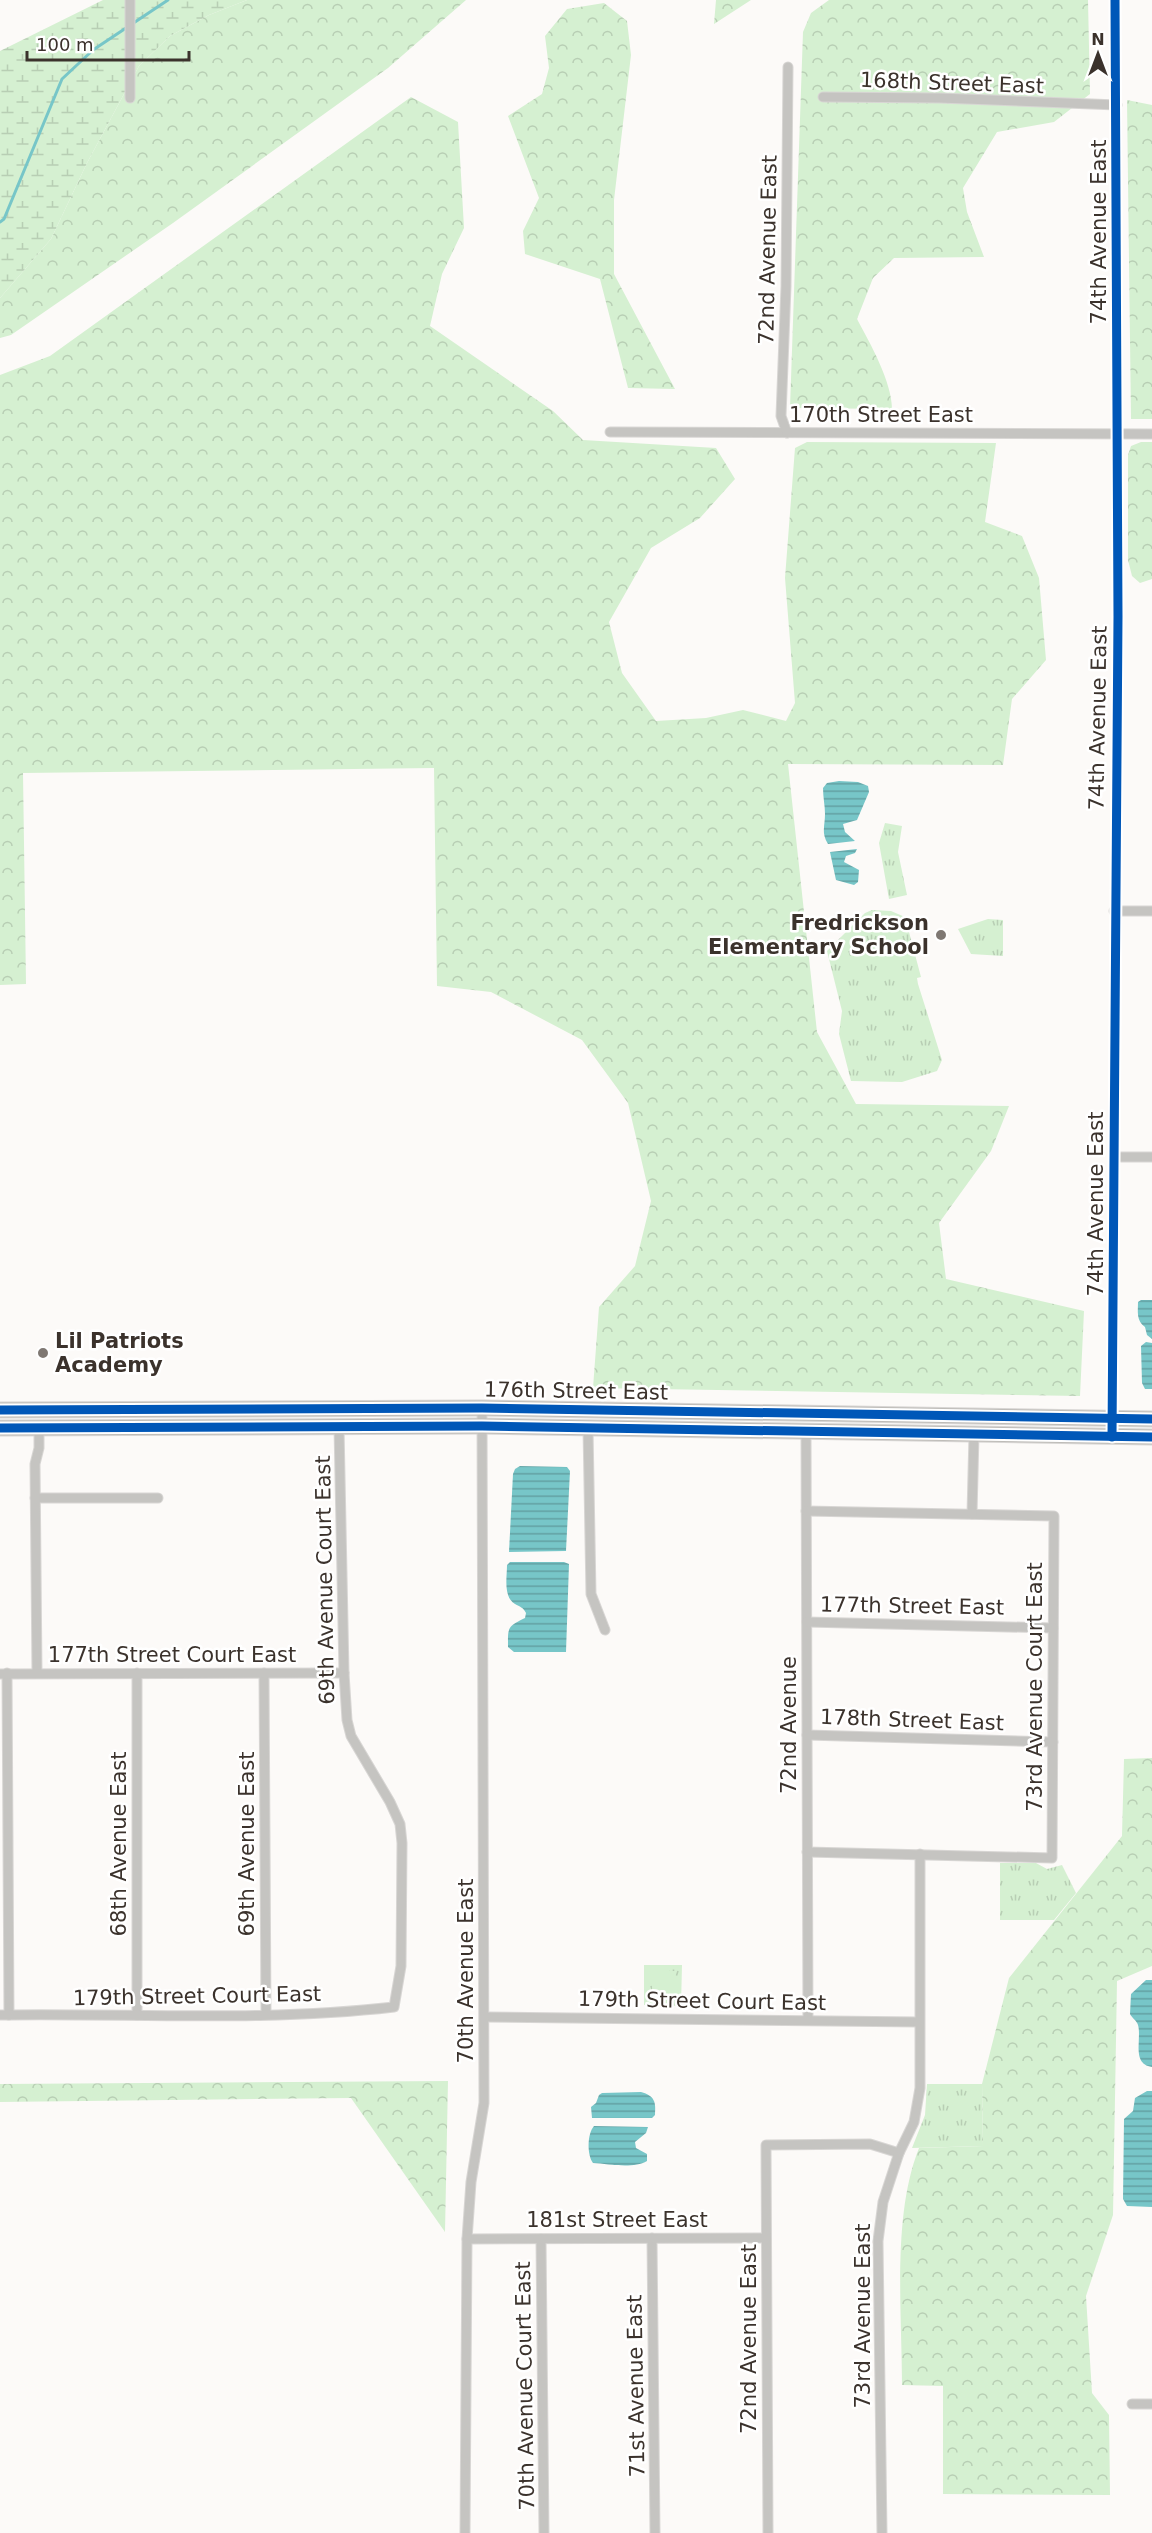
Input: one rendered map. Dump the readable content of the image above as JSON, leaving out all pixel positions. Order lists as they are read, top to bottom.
{
  "streets": {
    "main road": ["176th Street East"],
    "street": [
      "168th Street East",
      "74th Avenue East",
      "72nd Avenue East",
      "170th Street East",
      "69th Avenue Court East",
      "177th Street East",
      "177th Street Court East",
      "73rd Avenue Court East",
      "178th Street East",
      "72nd Avenue",
      "68th Avenue East",
      "69th Avenue East",
      "70th Avenue East",
      "179th Street Court East",
      "181st Street East",
      "73rd Avenue East",
      "70th Avenue Court East",
      "71st Avenue East"
    ]
  },
  "crossings": [
    ["168th Street East", "74th Avenue East"],
    ["74th Avenue East", "170th Street East"],
    ["74th Avenue East", "176th Street East"],
    ["72nd Avenue East", "170th Street East"],
    ["72nd Avenue East", "181st Street East"],
    ["72nd Avenue East", "73rd Avenue East"],
    ["176th Street East", "69th Avenue Court East"],
    ["176th Street East", "72nd Avenue"],
    ["176th Street East", "70th Avenue East"],
    ["69th Avenue Court East", "177th Street Court East"],
    ["69th Avenue Court East", "179th Street Court East"],
    ["177th Street East", "73rd Avenue Court East"],
    ["177th Street East", "72nd Avenue"],
    ["177th Street Court East", "68th Avenue East"],
    ["177th Street Court East", "69th Avenue East"],
    ["73rd Avenue Court East", "178th Street East"],
    ["73rd Avenue Court East", "73rd Avenue East"],
    ["178th Street East", "72nd Avenue"],
    ["72nd Avenue", "179th Street Court East"],
    ["68th Avenue East", "179th Street Court East"],
    ["69th Avenue East", "179th Street Court East"],
    ["70th Avenue East", "179th Street Court East"],
    ["70th Avenue East", "181st Street East"],
    ["179th Street Court East", "73rd Avenue East"],
    ["181st Street East", "70th Avenue Court East"],
    ["181st Street East", "71st Avenue East"]
  ],
  "places": ["Fredrickson Elementary School", "Lil Patriots Academy"],
  "scale_bar": "100 m",
  "north": "top"
}
